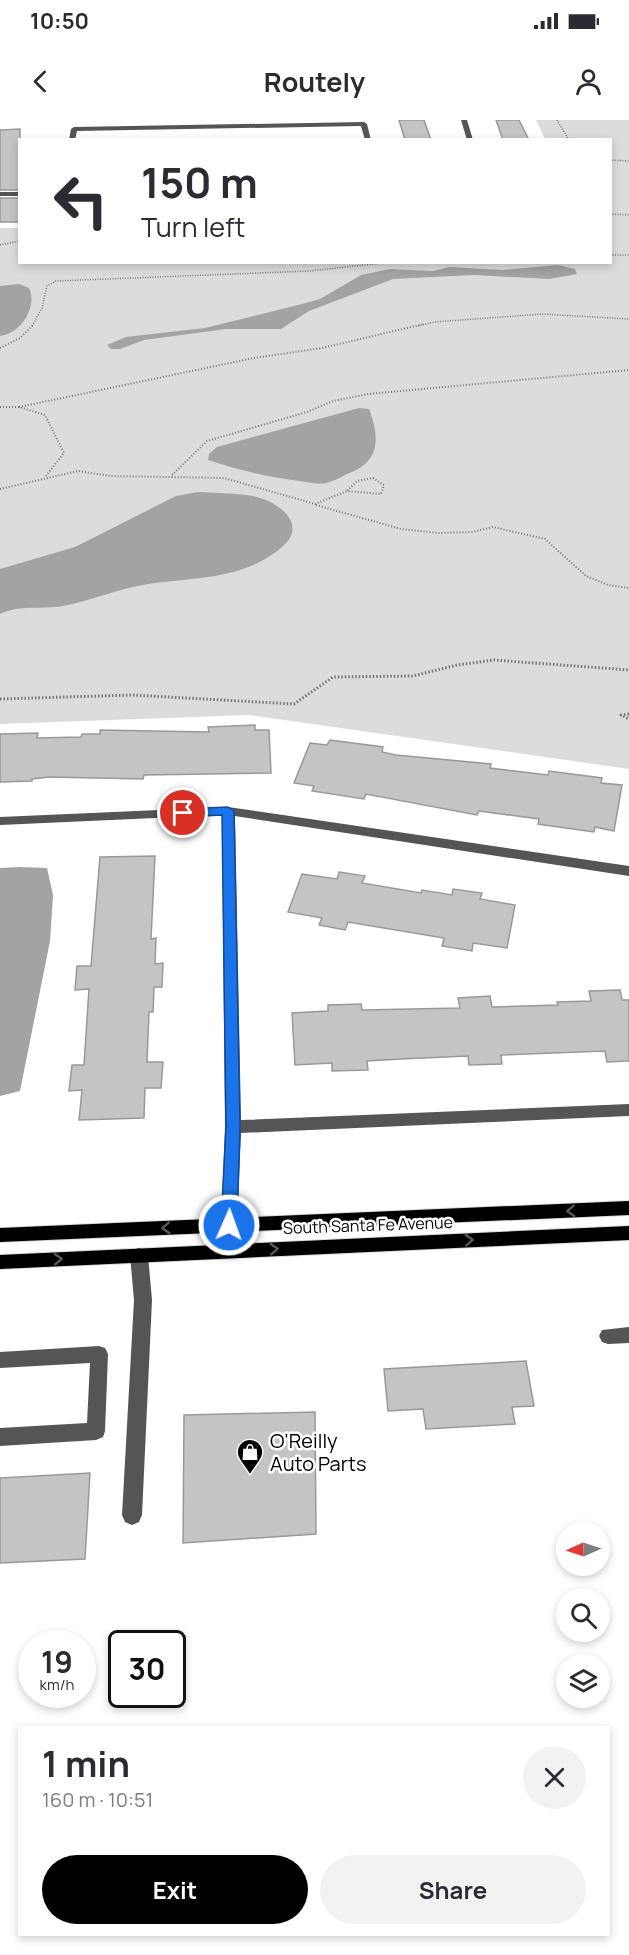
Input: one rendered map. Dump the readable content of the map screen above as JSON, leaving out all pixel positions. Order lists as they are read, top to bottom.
{
  "streets": {
    "main road": ["South Santa Fe Avenue"]
  },
  "places": {
    "shop": ["O'Reilly Auto Parts"]
  },
  "north": "left",
  "page": {
    "status": "10:50",
    "header": "Routely",
    "turn": ["150 m", "Turn left"],
    "speed": "19 km/h",
    "limit": "30",
    "heading": ["1 min", "160 m · 10:51"],
    "buttons": ["Exit", "Share"]
  }
}
